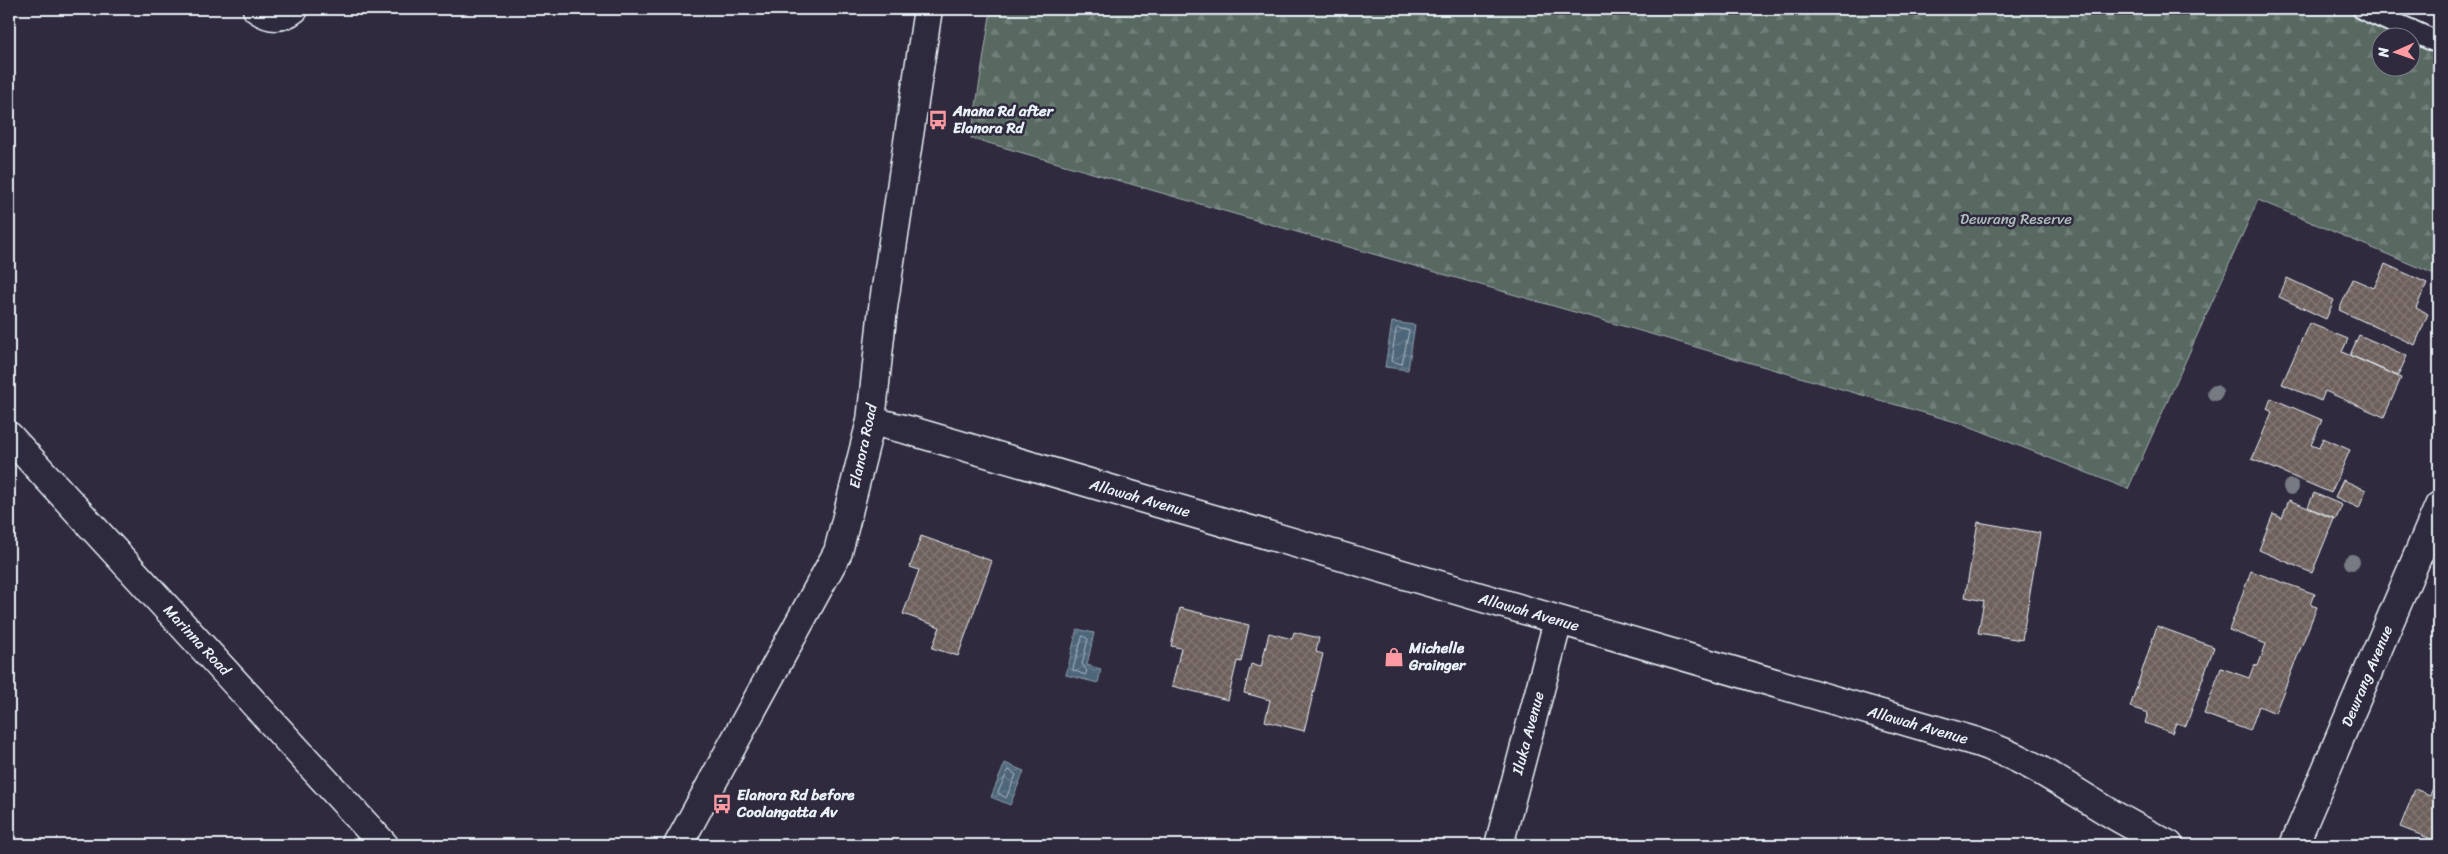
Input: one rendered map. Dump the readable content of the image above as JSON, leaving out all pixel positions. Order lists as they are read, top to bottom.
{
  "streets": {
    "street": [
      "Elanora Road",
      "Allawah Avenue",
      "Marinna Road",
      "Dewrang Avenue",
      "Iluka Avenue"
    ]
  },
  "crossings": [
    ["Elanora Road", "Allawah Avenue"],
    ["Allawah Avenue", "Iluka Avenue"]
  ],
  "parks": ["Dewrang Reserve"],
  "places": {
    "bus stop": ["Anana Rd after Elanora Rd", "Elanora Rd before Coolangatta Av"],
    "shop": ["Michelle Grainger"]
  },
  "north": "left"
}
